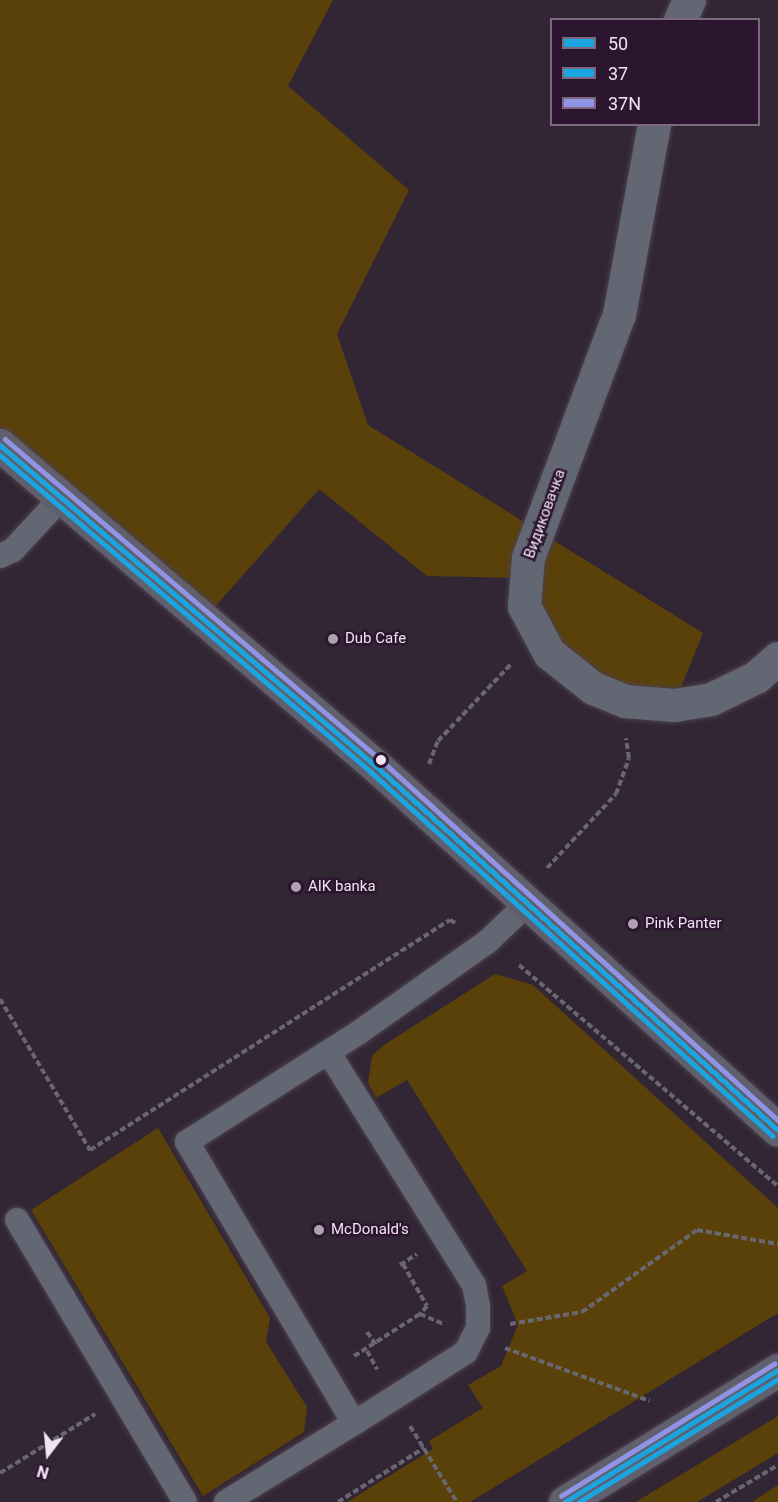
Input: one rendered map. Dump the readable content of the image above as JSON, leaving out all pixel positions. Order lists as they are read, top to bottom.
{
  "streets": {
    "street": ["Видиковачка"]
  },
  "places": [
    "Dub Cafe",
    "AIK banka",
    "Pink Panter",
    "McDonald's"
  ],
  "lines": ["transit line 37N", "transit line 50", "transit line 37"],
  "legend": ["50", "37", "37N"],
  "north": "bottom"
}
